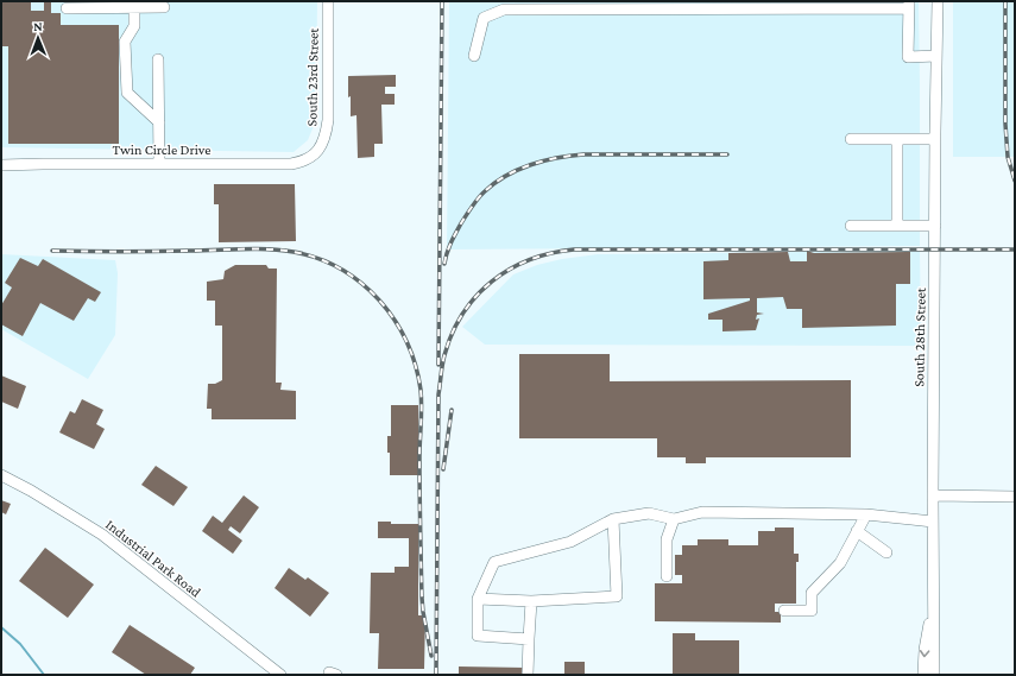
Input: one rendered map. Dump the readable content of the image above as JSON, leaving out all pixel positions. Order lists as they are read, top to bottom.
{
  "streets": {
    "street": [
      "South 23rd Street",
      "Twin Circle Drive",
      "South 28th Street",
      "Industrial Park Road"
    ]
  },
  "crossings": [
    ["South 23rd Street", "Twin Circle Drive"]
  ],
  "north": "top"
}
